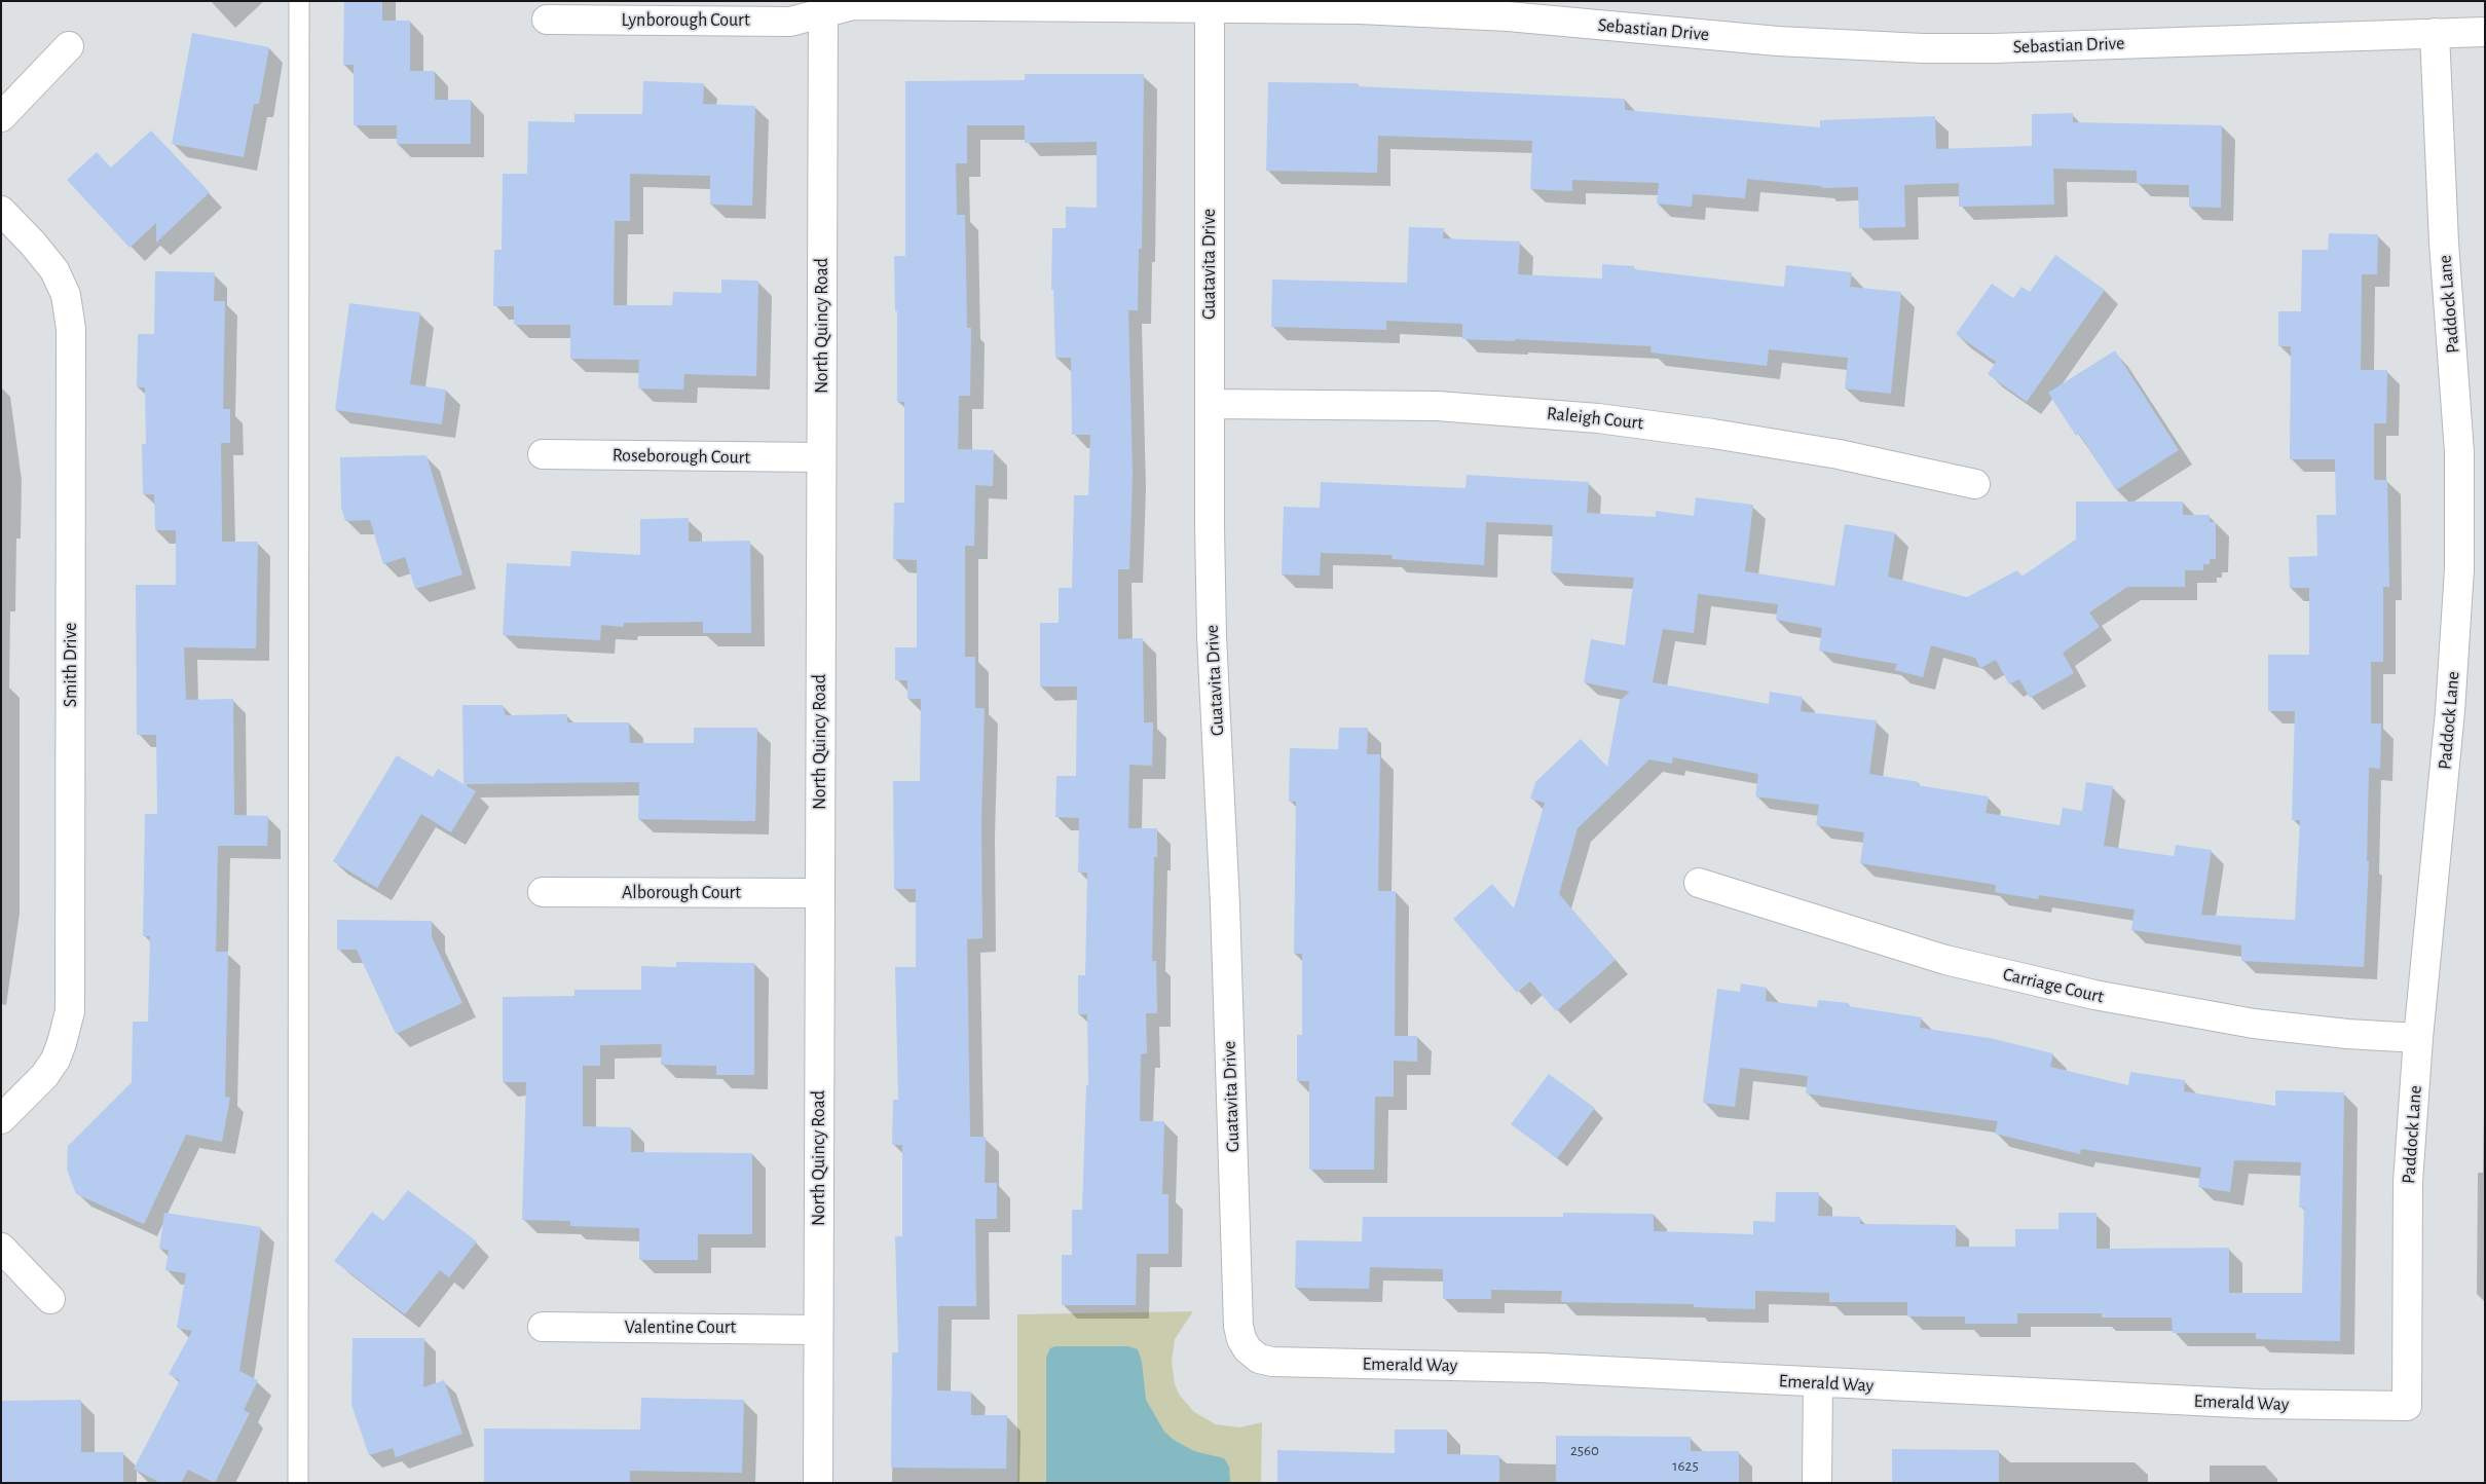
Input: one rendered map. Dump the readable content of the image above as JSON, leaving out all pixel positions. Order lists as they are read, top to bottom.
{
  "streets": {
    "street": [
      "Lynborough Court",
      "Sebastian Drive",
      "Guatavita Drive",
      "Paddock Lane",
      "North Quincy Road",
      "Raleigh Court",
      "Roseborough Court",
      "Smith Drive",
      "Alborough Court",
      "Carriage Court",
      "Valentine Court",
      "Emerald Way"
    ]
  },
  "crossings": [
    ["Lynborough Court", "Sebastian Drive"],
    ["Lynborough Court", "North Quincy Road"],
    ["Sebastian Drive", "Guatavita Drive"],
    ["Sebastian Drive", "Paddock Lane"],
    ["Sebastian Drive", "North Quincy Road"],
    ["Guatavita Drive", "Raleigh Court"],
    ["Guatavita Drive", "Emerald Way"],
    ["Paddock Lane", "Carriage Court"],
    ["Paddock Lane", "Emerald Way"],
    ["North Quincy Road", "Roseborough Court"],
    ["North Quincy Road", "Alborough Court"],
    ["North Quincy Road", "Valentine Court"]
  ],
  "house_numbers": ["2560", "1625"]
}
